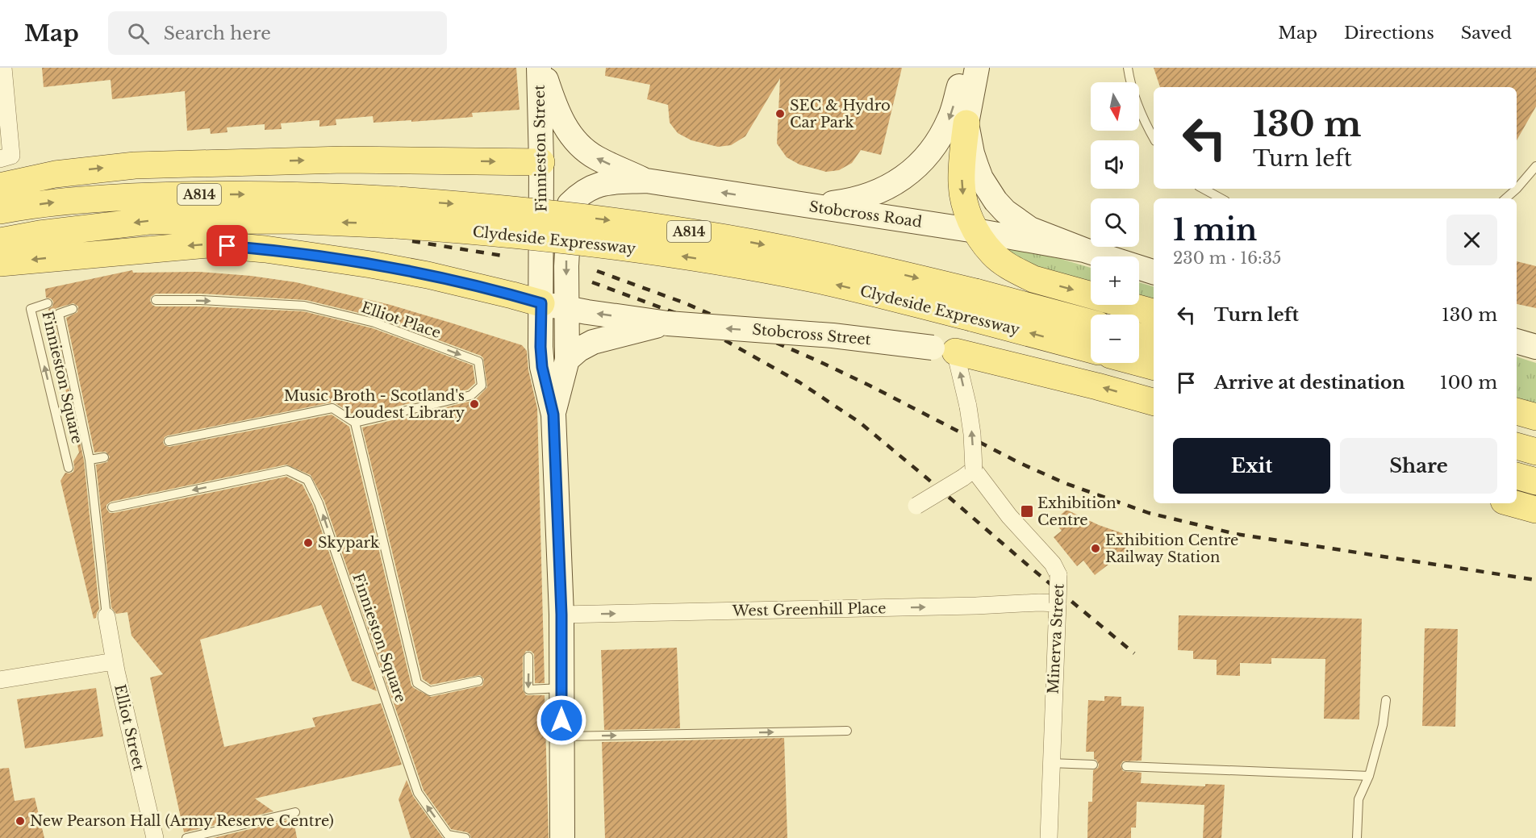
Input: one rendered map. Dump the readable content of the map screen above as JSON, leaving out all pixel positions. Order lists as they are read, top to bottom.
{
  "streets": {
    "main road": ["A814", "Clydeside Expressway"],
    "street": [
      "Finnieston Street",
      "Stobcross Road",
      "Stobcross Street",
      "West Greenhill Place",
      "Minerva Street",
      "Elliot Street"
    ],
    "lane": ["Elliot Place", "Finnieston Square"]
  },
  "crossings": [
    ["Finnieston Street", "Stobcross Street"],
    ["Finnieston Street", "West Greenhill Place"],
    ["West Greenhill Place", "Minerva Street"]
  ],
  "one_way": ["Stobcross Street", "West Greenhill Place"],
  "places": {
    "other": [
      "SEC & Hydro Car Park",
      "Music Broth - Scotland's Loudest Library",
      "Skypark",
      "Exhibition Centre Railway Station",
      "New Pearson Hall (Army Reserve Centre)"
    ],
    "transit": ["Exhibition Centre"]
  },
  "north": "bottom",
  "page": {
    "header": "Map",
    "search": "Search here",
    "nav": ["Map", "Directions", "Saved"],
    "map_buttons": ["+", "−"],
    "turn": ["130 m", "Turn left"],
    "heading": ["1 min", "230 m · 16:35"],
    "list": [
      {
        "name": "Turn left",
        "value": "130 m"
      },
      {
        "name": "Arrive at destination",
        "value": "100 m"
      }
    ],
    "buttons": ["Exit", "Share"]
  }
}
